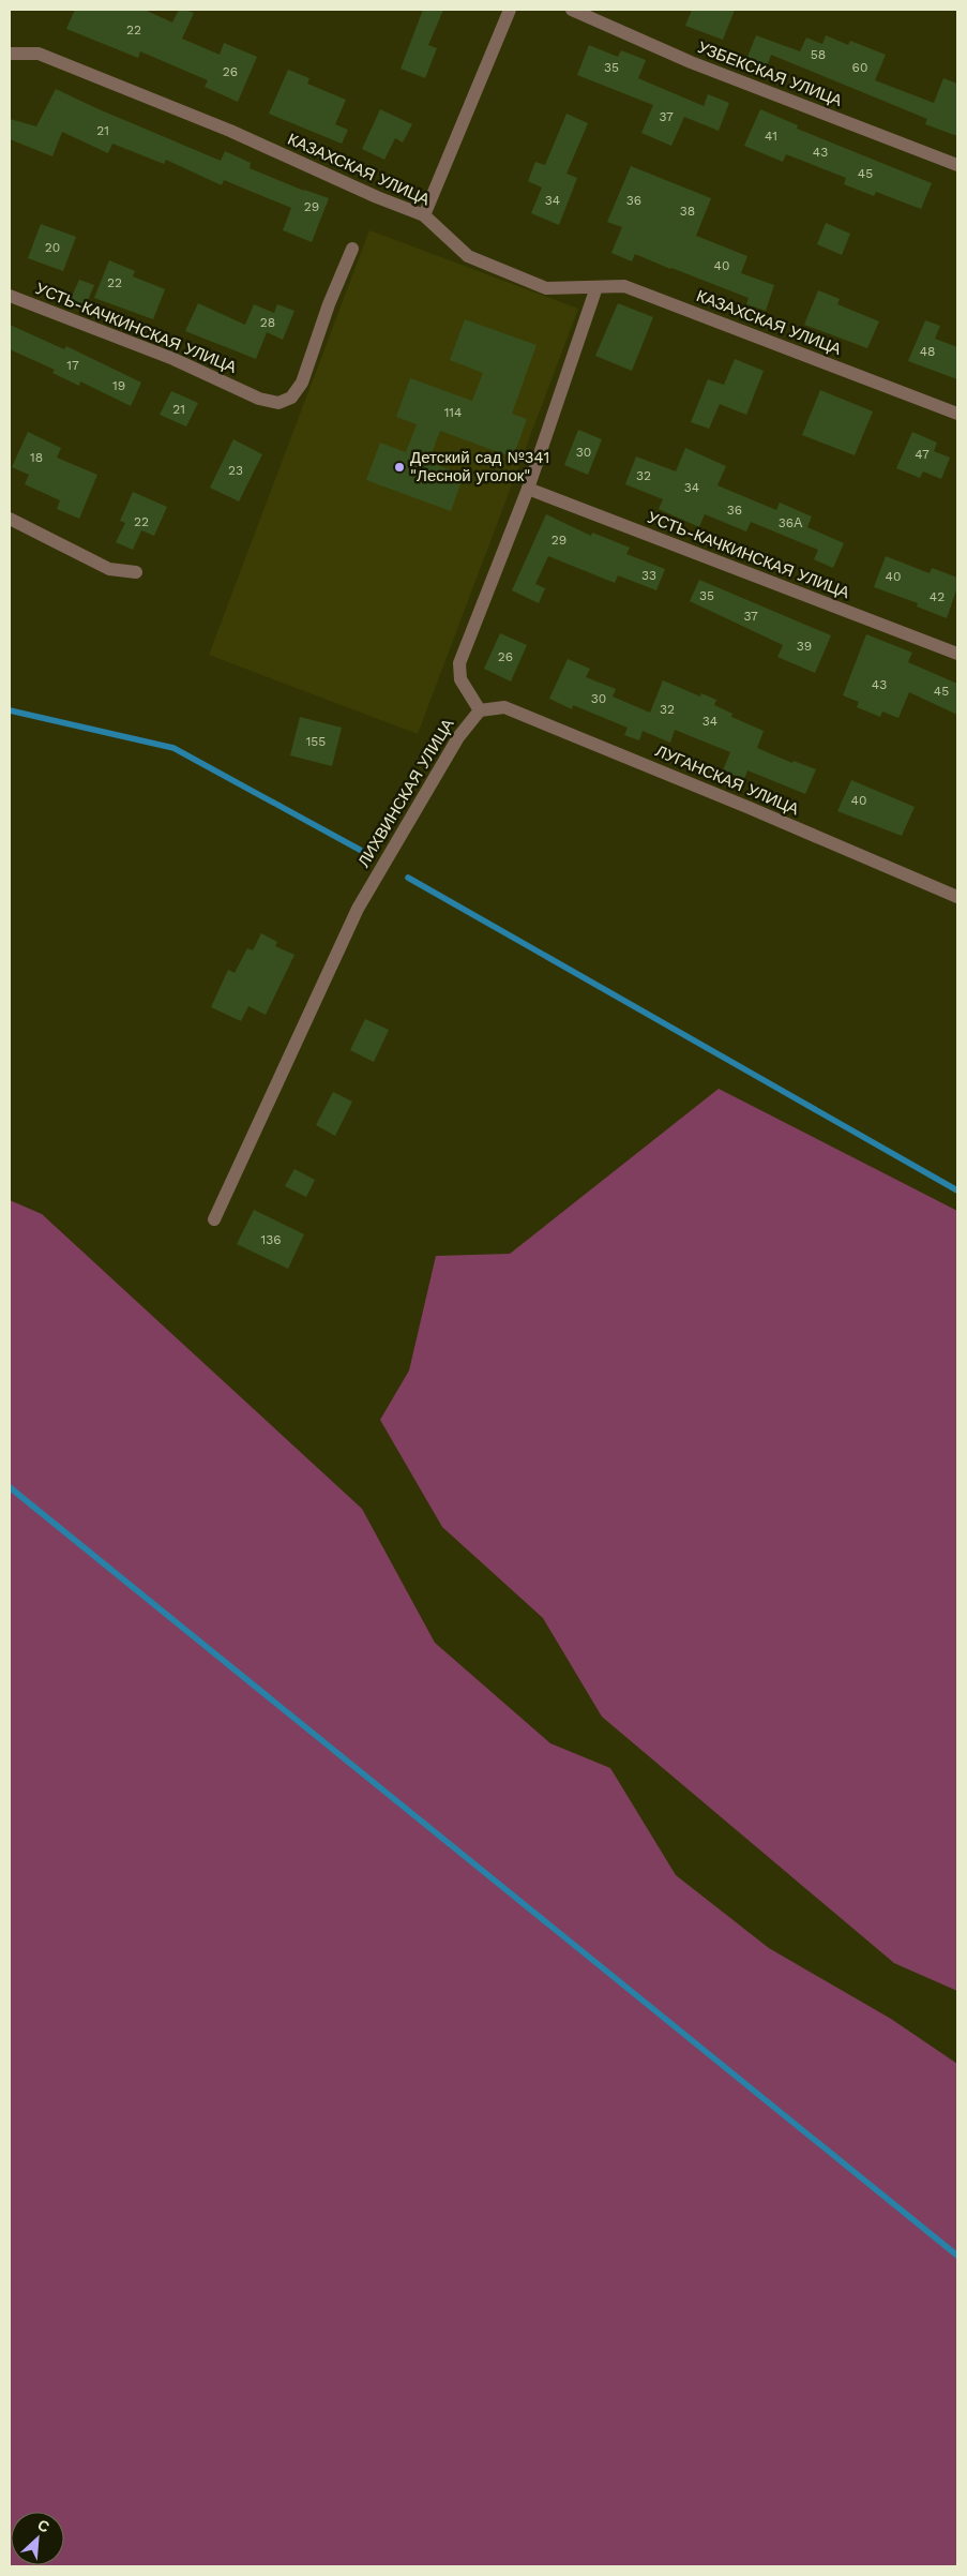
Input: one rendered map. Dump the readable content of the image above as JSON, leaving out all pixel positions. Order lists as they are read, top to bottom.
{
  "streets": {
    "street": [
      "УЗБЕКСКАЯ УЛИЦА",
      "КАЗАХСКАЯ УЛИЦА",
      "УСТЬ-КАЧКИНСКАЯ УЛИЦА",
      "ЛУГАНСКАЯ УЛИЦА",
      "ЛИХВИНСКАЯ УЛИЦА"
    ]
  },
  "crossings": [
    ["ЛУГАНСКАЯ УЛИЦА", "ЛИХВИНСКАЯ УЛИЦА"]
  ],
  "places": ["Детский сад №341 \"Лесной уголок\""],
  "house_numbers": [
    "22",
    "58",
    "35",
    "60",
    "26",
    "37",
    "21",
    "41",
    "43",
    "45",
    "34",
    "36",
    "29",
    "38",
    "20",
    "40",
    "22",
    "28",
    "48",
    "17",
    "19",
    "21",
    "114",
    "30",
    "47",
    "18",
    "23",
    "32",
    "34",
    "36",
    "22",
    "36А",
    "29",
    "33",
    "40",
    "35",
    "42",
    "37",
    "39",
    "26",
    "43",
    "45",
    "30",
    "32",
    "34",
    "155",
    "40",
    "136"
  ],
  "north": "top right"
}
